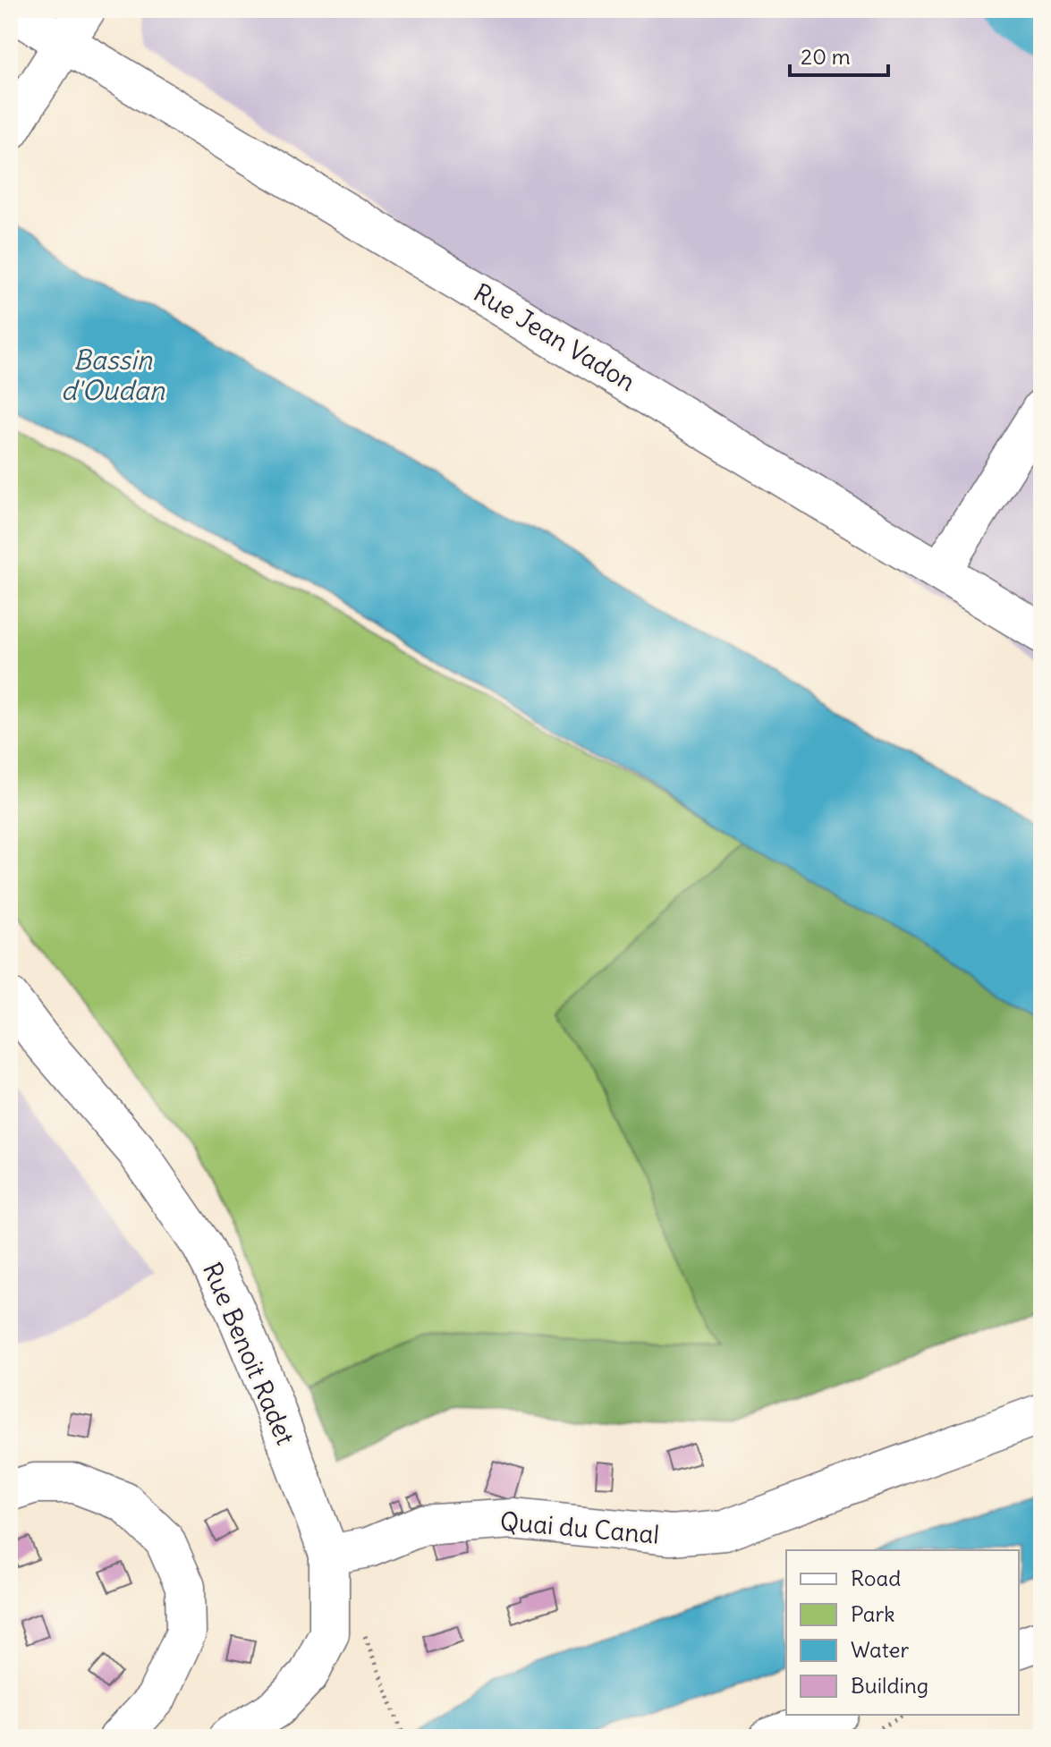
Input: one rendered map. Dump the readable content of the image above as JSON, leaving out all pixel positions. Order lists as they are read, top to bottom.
{
  "streets": {
    "street": ["Rue Jean Vadon", "Rue Benoit Radet", "Quai du Canal"]
  },
  "crossings": [
    ["Rue Benoit Radet", "Quai du Canal"]
  ],
  "water": ["Bassin d'Oudan"],
  "legend": [
    "Road",
    "Park",
    "Water",
    "Building"
  ],
  "scale_bar": "20 m"
}
